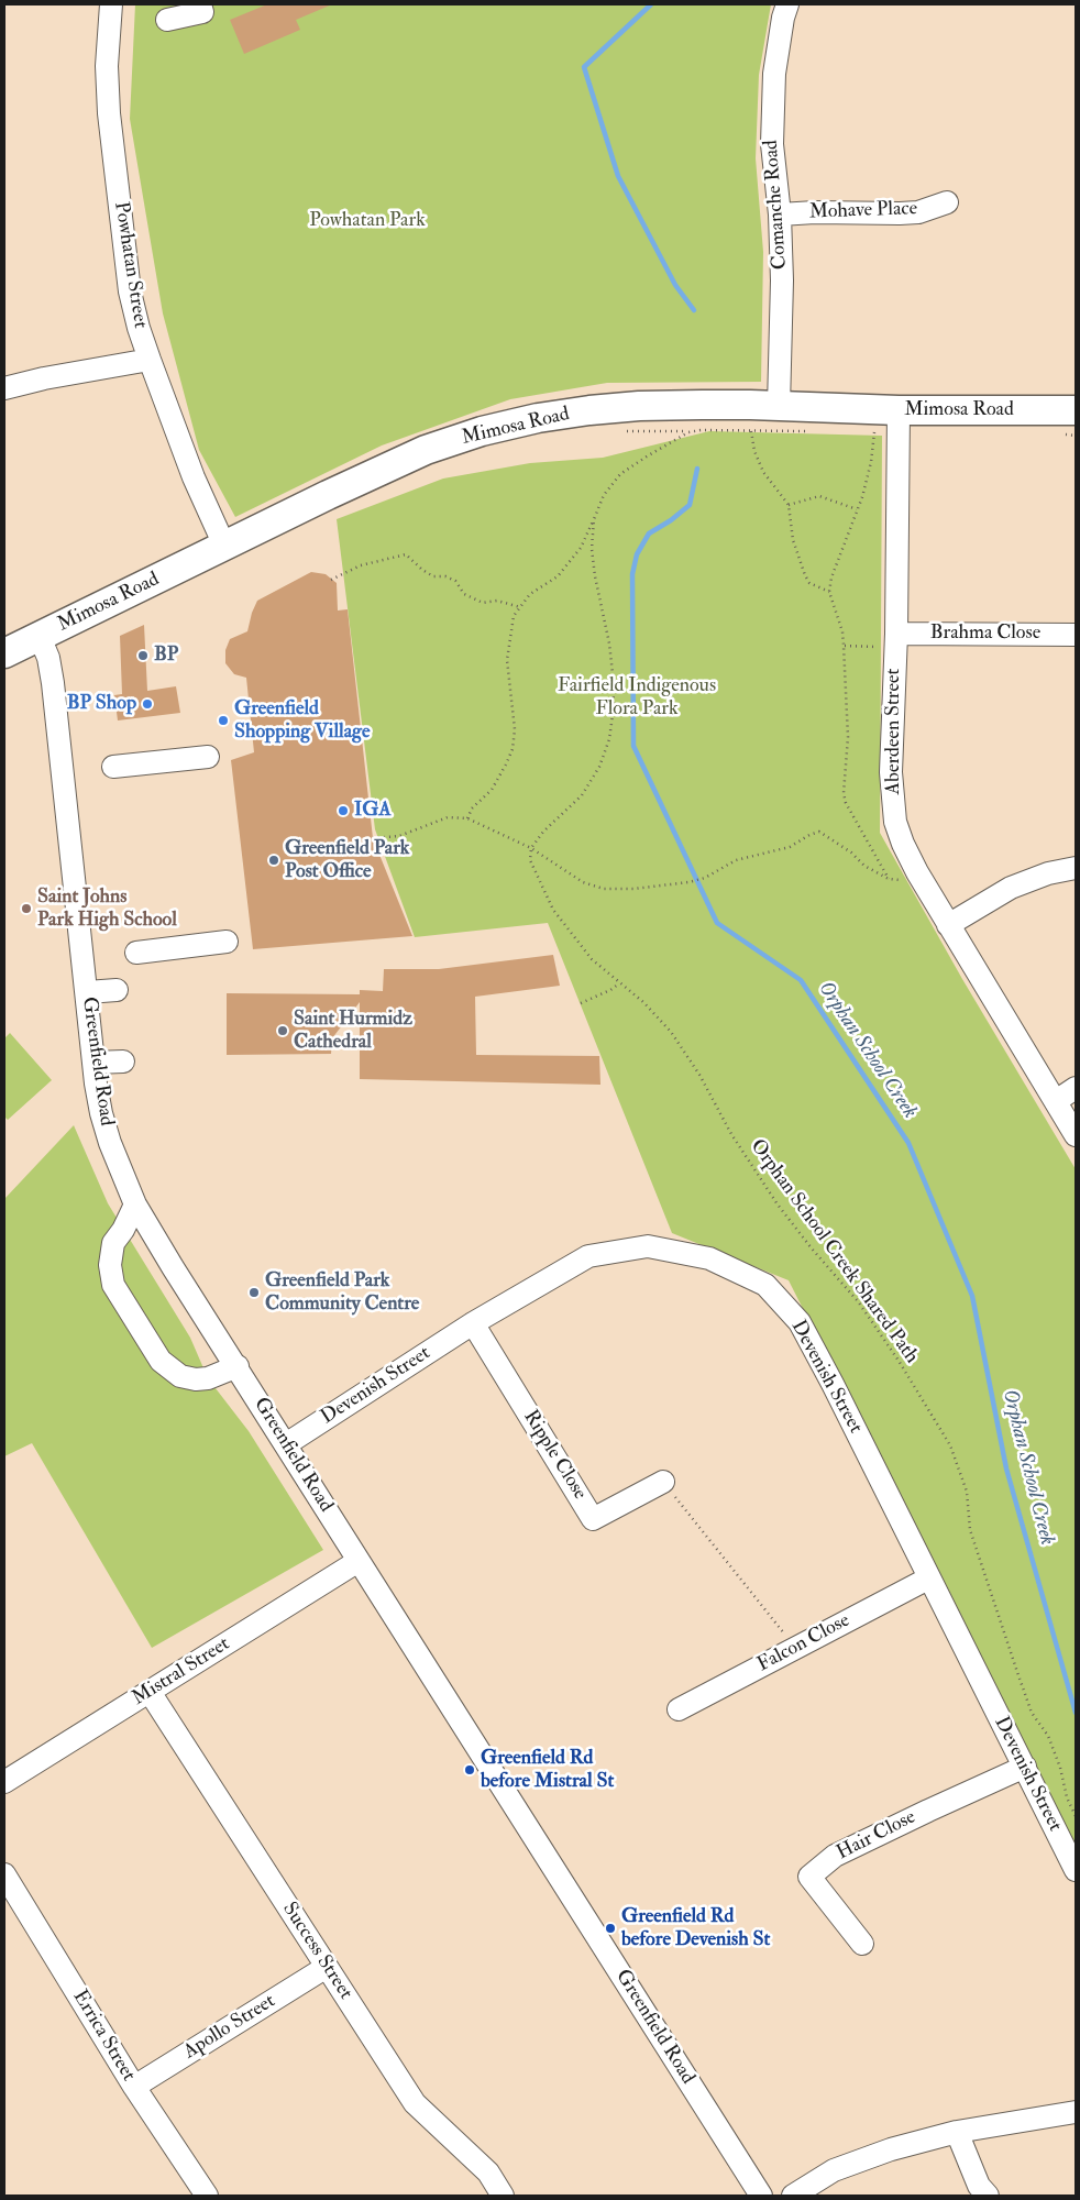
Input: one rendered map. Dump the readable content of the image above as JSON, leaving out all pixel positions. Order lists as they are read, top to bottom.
{
  "streets": {
    "main road": ["Mimosa Road"],
    "street": [
      "Comanche Road",
      "Mohave Place",
      "Powhatan Street",
      "Brahma Close",
      "Aberdeen Street",
      "Greenfield Road",
      "Devenish Street",
      "Ripple Close",
      "Falcon Close",
      "Mistral Street",
      "Hair Close",
      "Success Street",
      "Apollo Street",
      "Errica Street"
    ],
    "path": ["Orphan School Creek Shared Path"]
  },
  "crossings": [
    ["Comanche Road", "Mohave Place"],
    ["Comanche Road", "Mimosa Road"],
    ["Powhatan Street", "Mimosa Road"],
    ["Mimosa Road", "Aberdeen Street"],
    ["Mimosa Road", "Greenfield Road"],
    ["Brahma Close", "Aberdeen Street"],
    ["Greenfield Road", "Devenish Street"],
    ["Greenfield Road", "Mistral Street"],
    ["Devenish Street", "Ripple Close"],
    ["Devenish Street", "Falcon Close"],
    ["Devenish Street", "Hair Close"],
    ["Mistral Street", "Success Street"],
    ["Success Street", "Apollo Street"],
    ["Apollo Street", "Errica Street"]
  ],
  "water": ["Orphan School Creek"],
  "parks": ["Powhatan Park", "Fairfield Indigenous Flora Park"],
  "places": [
    "BP",
    "BP Shop",
    "Greenfield Shopping Village",
    "IGA",
    "Greenfield Park Post Office",
    "Saint Johns Park High School",
    "Saint Hurmidz Cathedral",
    "Greenfield Park Community Centre",
    "Greenfield Rd before Mistral St",
    "Greenfield Rd before Devenish St"
  ]
}
